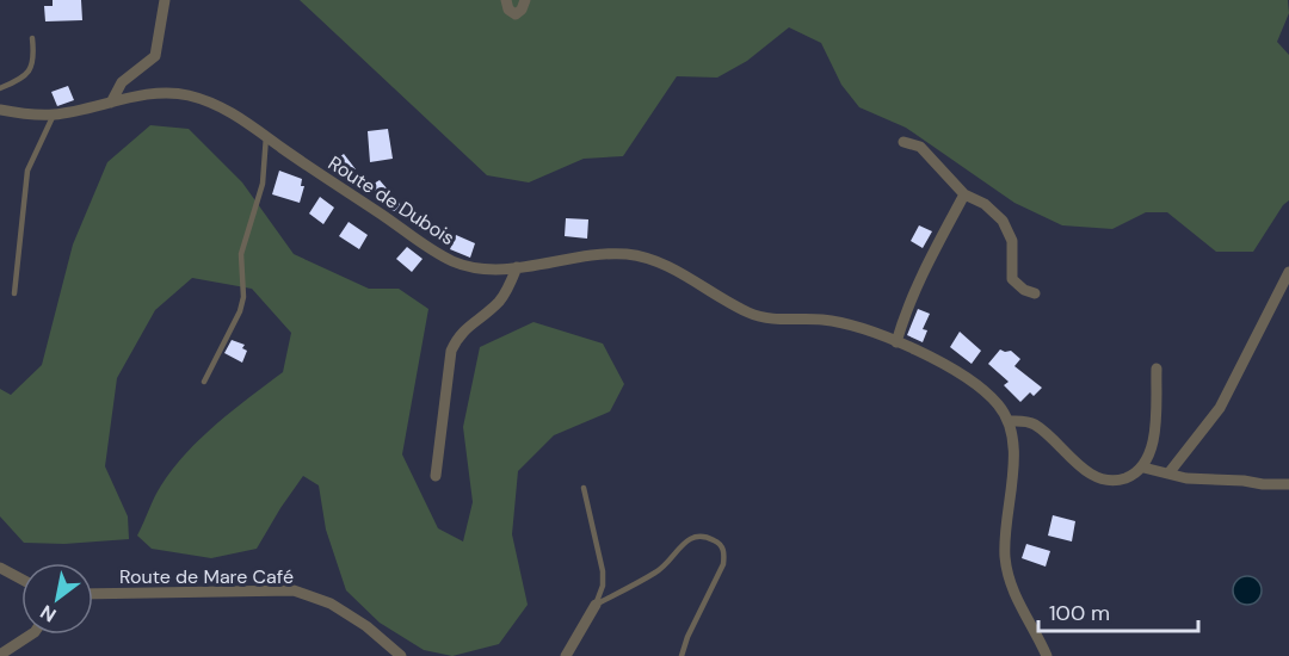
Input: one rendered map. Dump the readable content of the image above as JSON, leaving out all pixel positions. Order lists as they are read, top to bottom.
{
  "streets": {
    "street": ["Route de Dubois", "Route de Mare Café"]
  },
  "scale_bar": "100 m",
  "north": "bottom left"
}
